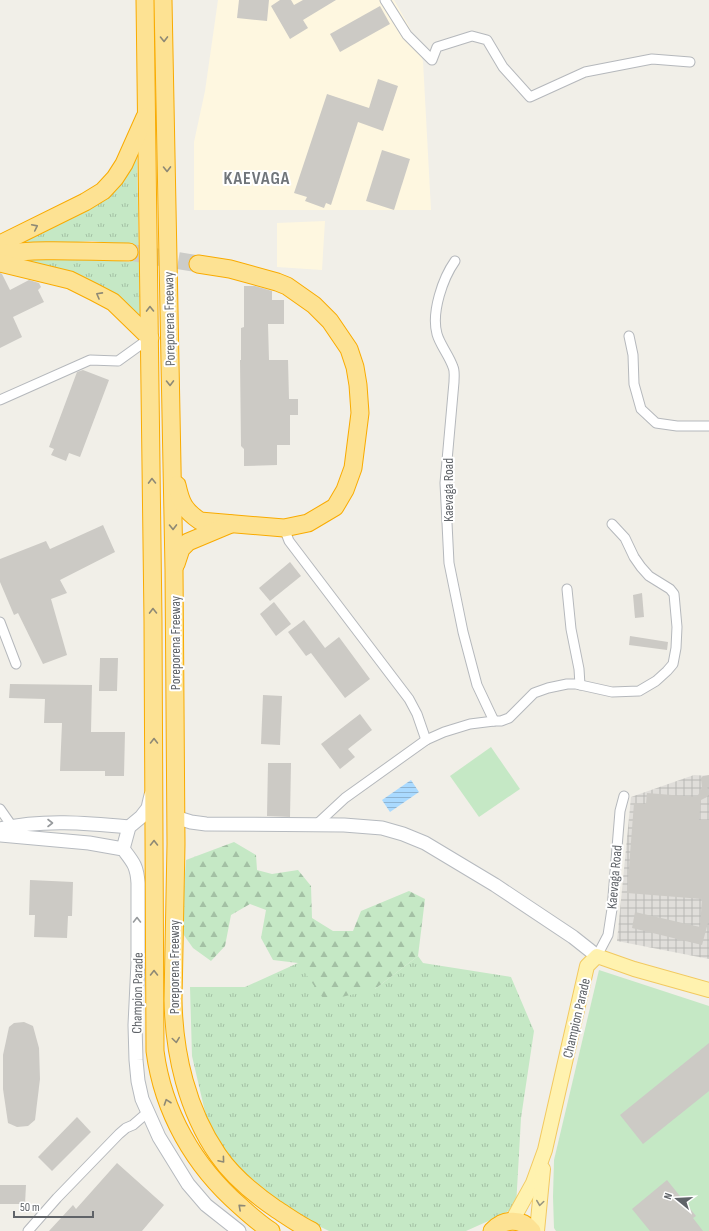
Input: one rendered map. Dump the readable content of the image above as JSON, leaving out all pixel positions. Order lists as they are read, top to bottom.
{
  "streets": {
    "highway": ["Poreporena Freeway"],
    "main road": ["Champion Parade"],
    "street": ["Kaevaga Road"]
  },
  "crossings": [
    ["Kaevaga Road", "Champion Parade"]
  ],
  "districts": ["KAEVAGA"],
  "scale_bar": "50 m",
  "north": "left"
}
